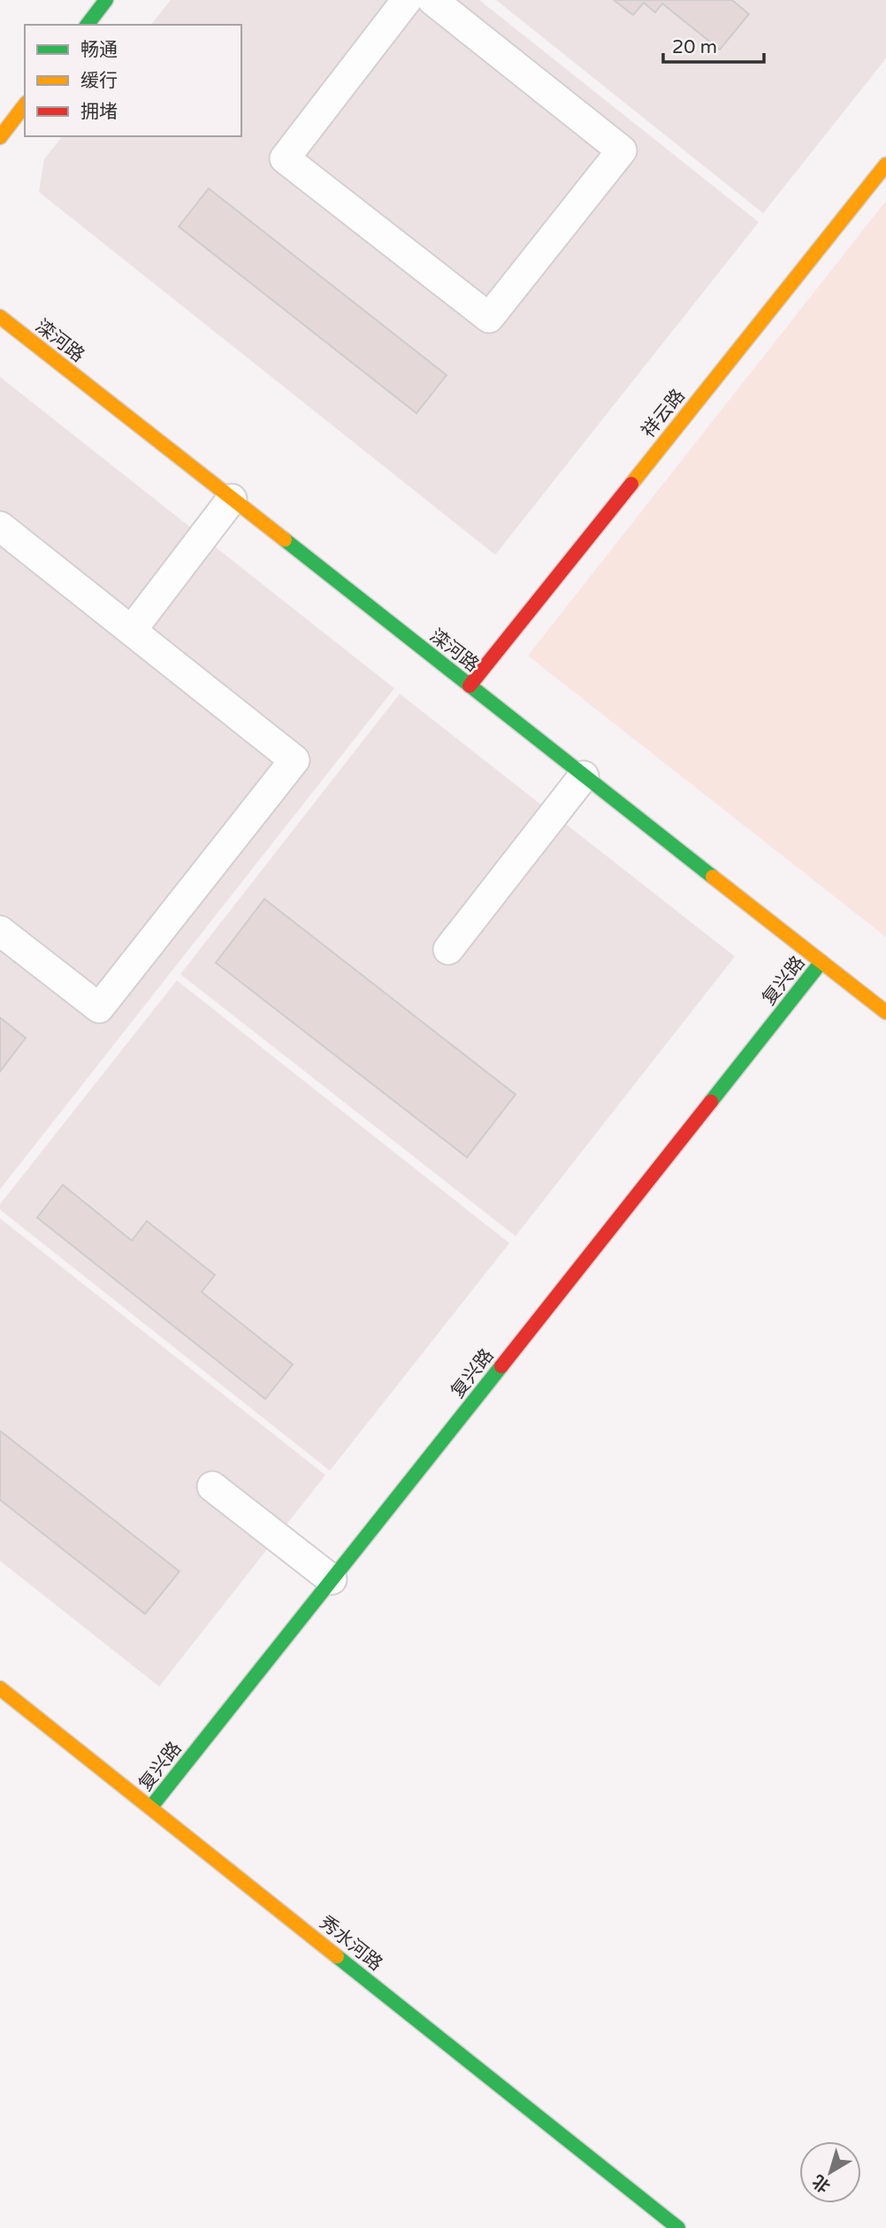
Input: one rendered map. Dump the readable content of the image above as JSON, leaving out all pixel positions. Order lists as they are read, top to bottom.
{
  "streets": {
    "street": [
      "滦河路",
      "祥云路",
      "复兴路",
      "秀水河路"
    ]
  },
  "crossings": [
    ["滦河路", "祥云路"],
    ["滦河路", "复兴路"],
    ["复兴路", "秀水河路"]
  ],
  "legend": ["畅通", "缓行", "拥堵"],
  "scale_bar": "20 m",
  "north": "bottom left"
}
